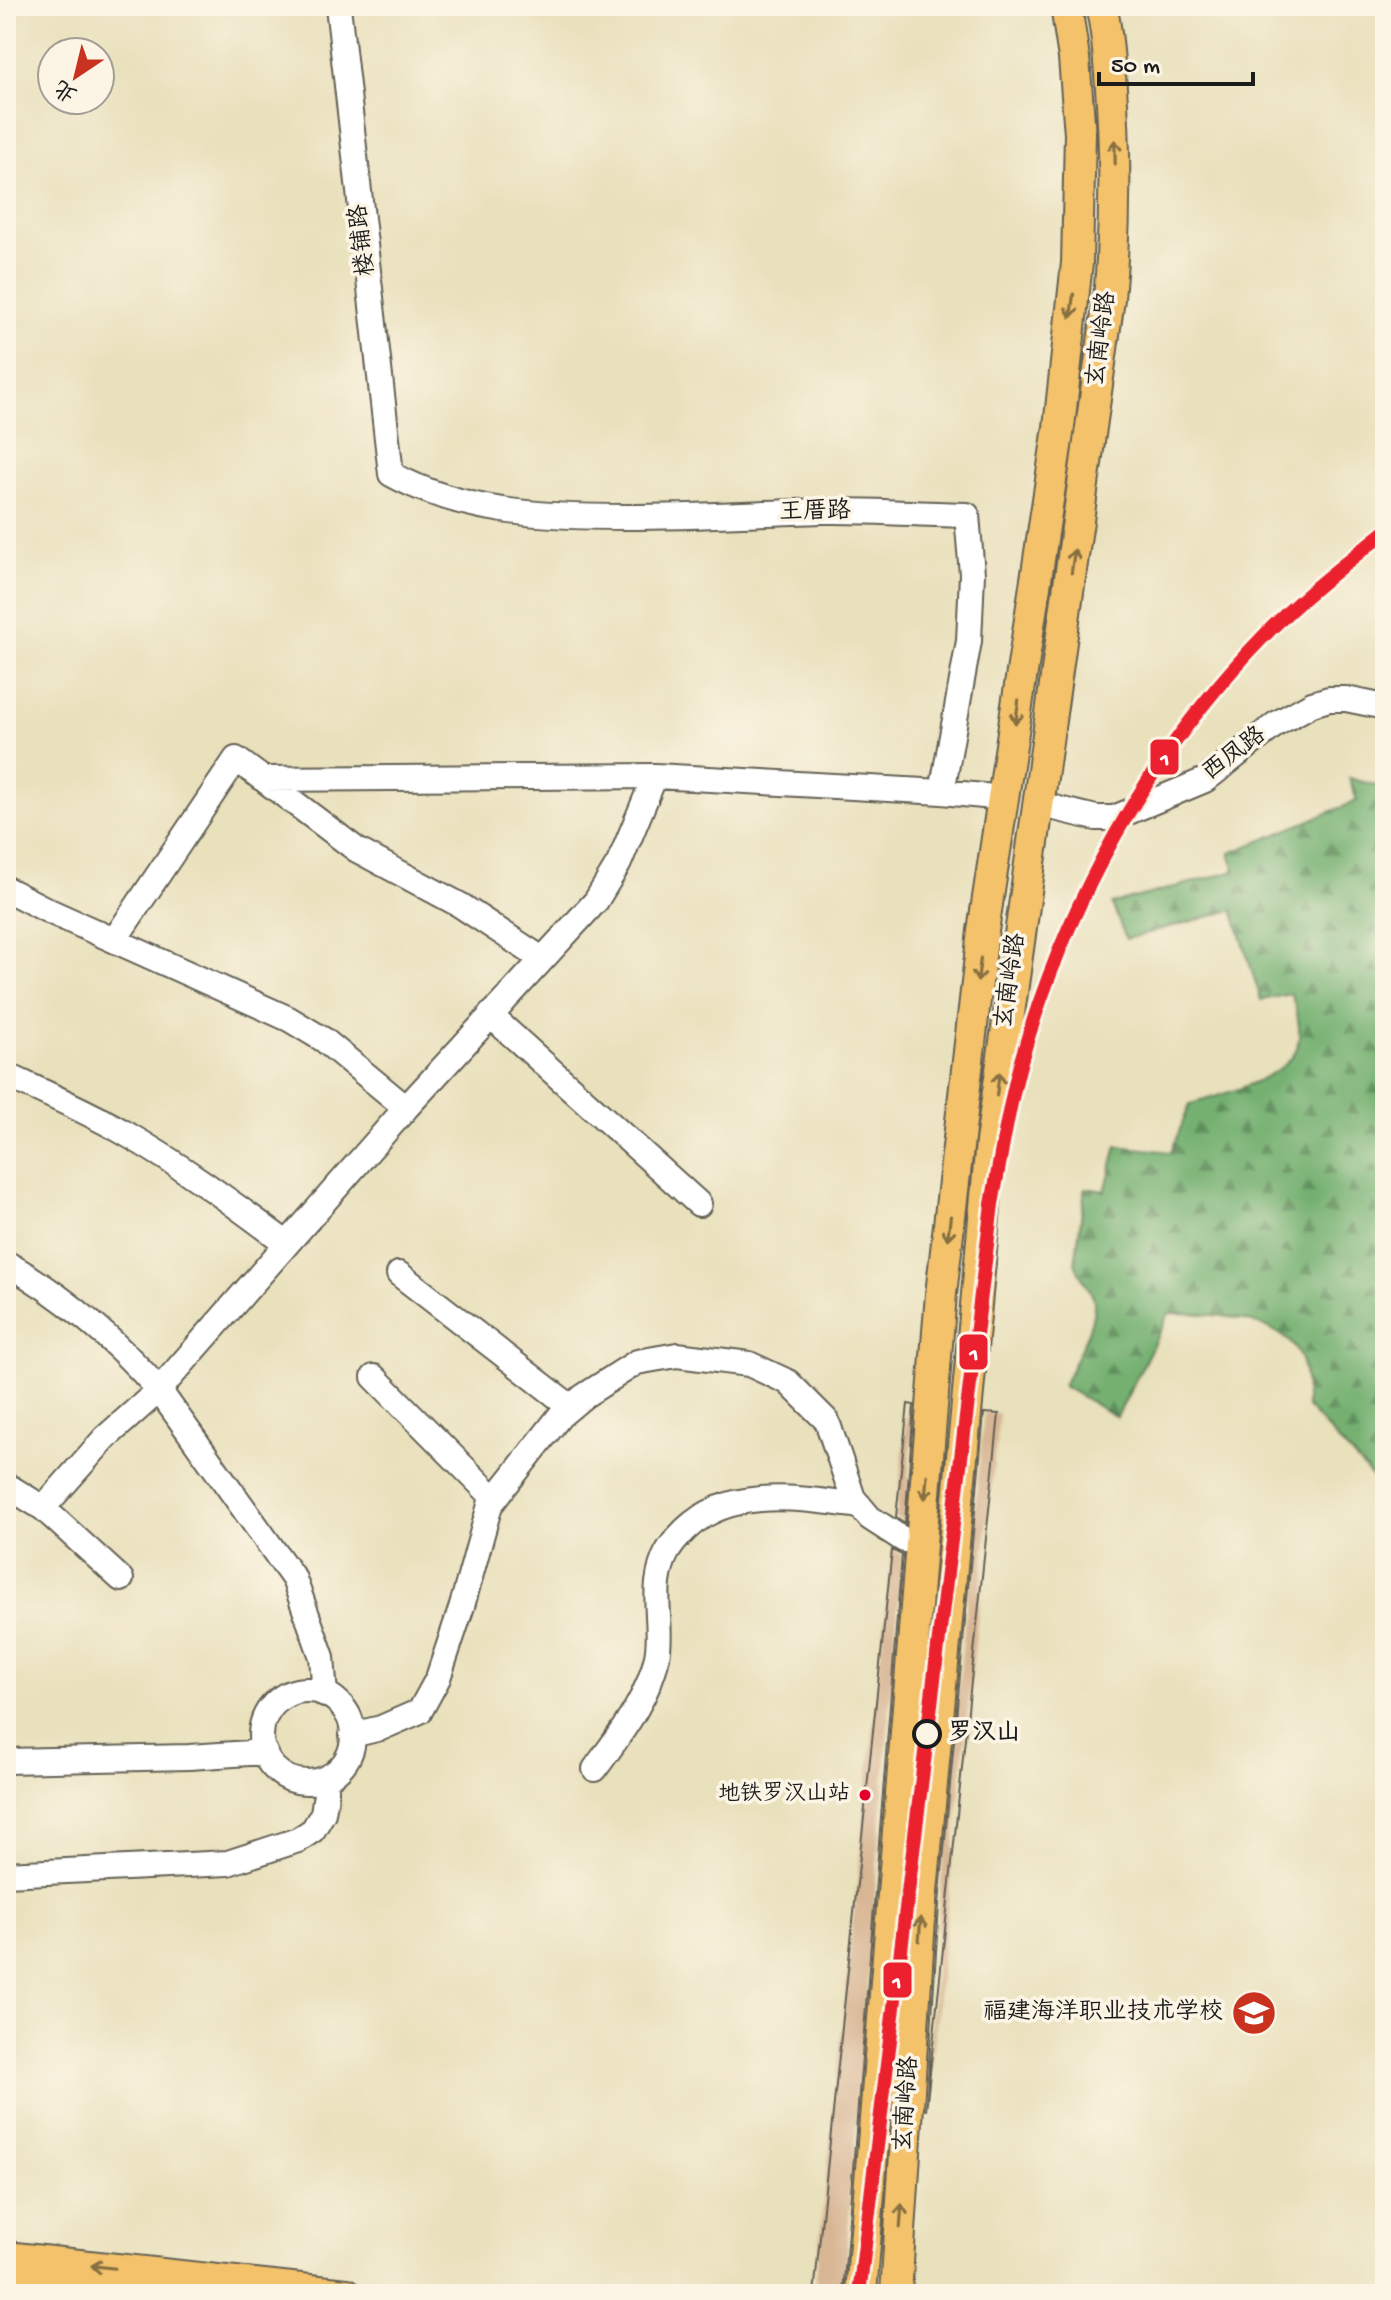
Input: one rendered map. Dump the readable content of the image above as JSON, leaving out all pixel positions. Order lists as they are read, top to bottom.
{
  "streets": {
    "main road": ["玄南岭路"],
    "street": ["楼铺路", "王厝路", "西凤路"]
  },
  "crossings": [
    ["楼铺路", "王厝路"],
    ["玄南岭路", "西凤路"]
  ],
  "places": {
    "other": ["罗汉山", "地铁罗汉山站"],
    "school or university": ["福建海洋职业技术学校"]
  },
  "lines": ["transit line 1"],
  "scale_bar": "50 m",
  "north": "bottom left"
}
